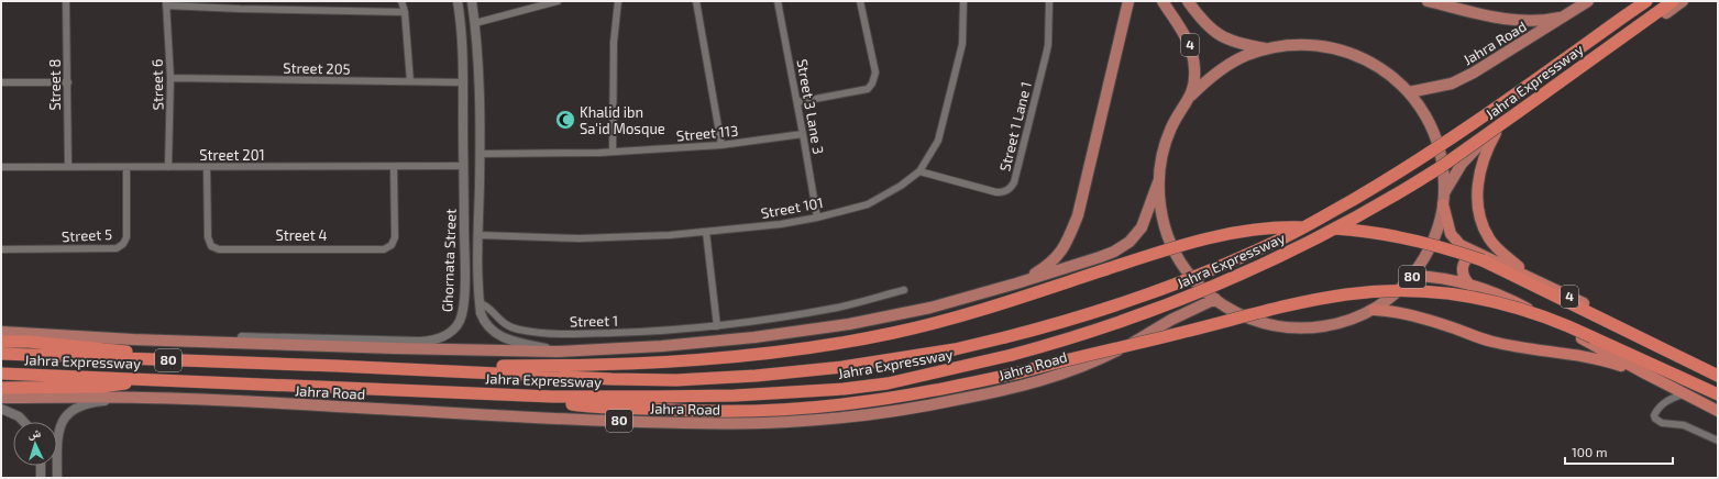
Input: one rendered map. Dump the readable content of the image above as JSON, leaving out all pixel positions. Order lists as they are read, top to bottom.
{
  "streets": {
    "highway": ["4", "Jahra Expressway", "80"],
    "main road": ["Jahra Road"],
    "street": [
      "Street 205",
      "Street 8",
      "Street 6",
      "Street 3 Lane 3",
      "Street 1 Lane 1",
      "Street 113",
      "Street 201",
      "Street 101",
      "Street 5",
      "Street 4",
      "Ghornata Street",
      "Street 1"
    ]
  },
  "crossings": [
    ["Jahra Road", "80"],
    ["4", "80"],
    ["Street 205", "Street 6"],
    ["Street 205", "Ghornata Street"],
    ["Street 8", "Street 201"],
    ["Street 6", "Street 201"],
    ["Street 3 Lane 3", "Street 113"],
    ["Street 3 Lane 3", "Street 101"],
    ["Street 1 Lane 1", "Street 101"],
    ["Street 113", "Ghornata Street"],
    ["Street 201", "Street 5"],
    ["Street 201", "Street 4"],
    ["Street 201", "Ghornata Street"],
    ["Street 101", "Ghornata Street"],
    ["Ghornata Street", "80"],
    ["Ghornata Street", "Street 1"]
  ],
  "places": {
    "mosque": ["Khalid ibn Sa'id Mosque"]
  },
  "scale_bar": "100 m",
  "north": "top"
}
